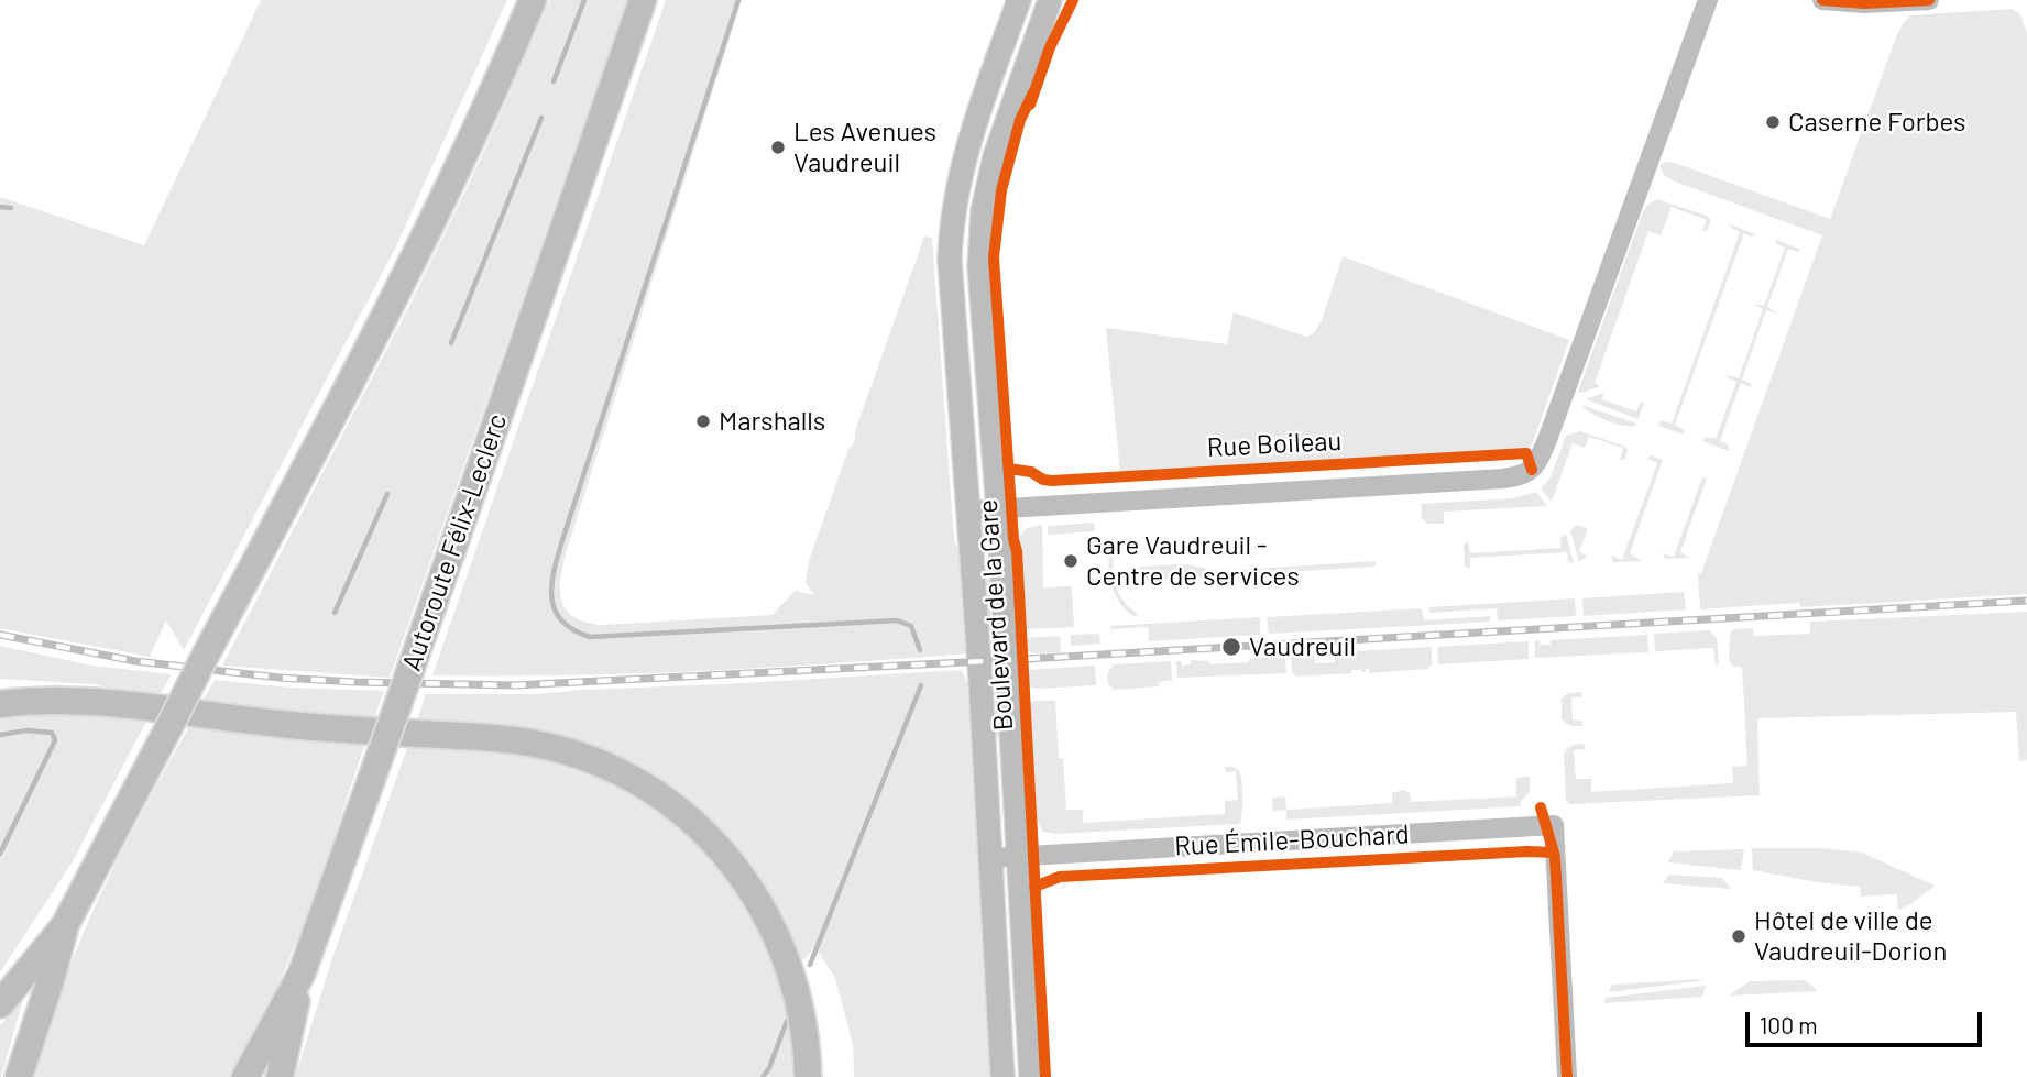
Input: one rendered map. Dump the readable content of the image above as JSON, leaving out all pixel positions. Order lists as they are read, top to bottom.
{
  "streets": {
    "highway": ["Autoroute Félix-Leclerc"],
    "main road": ["Boulevard de la Gare"],
    "street": ["Rue Boileau", "Rue Émile-Bouchard"]
  },
  "crossings": [
    ["Rue Boileau", "Boulevard de la Gare"],
    ["Boulevard de la Gare", "Rue Émile-Bouchard"]
  ],
  "places": [
    "Caserne Forbes",
    "Les Avenues Vaudreuil",
    "Marshalls",
    "Gare Vaudreuil - Centre de services",
    "Vaudreuil",
    "Hôtel de ville de Vaudreuil-Dorion"
  ],
  "scale_bar": "100 m"
}
